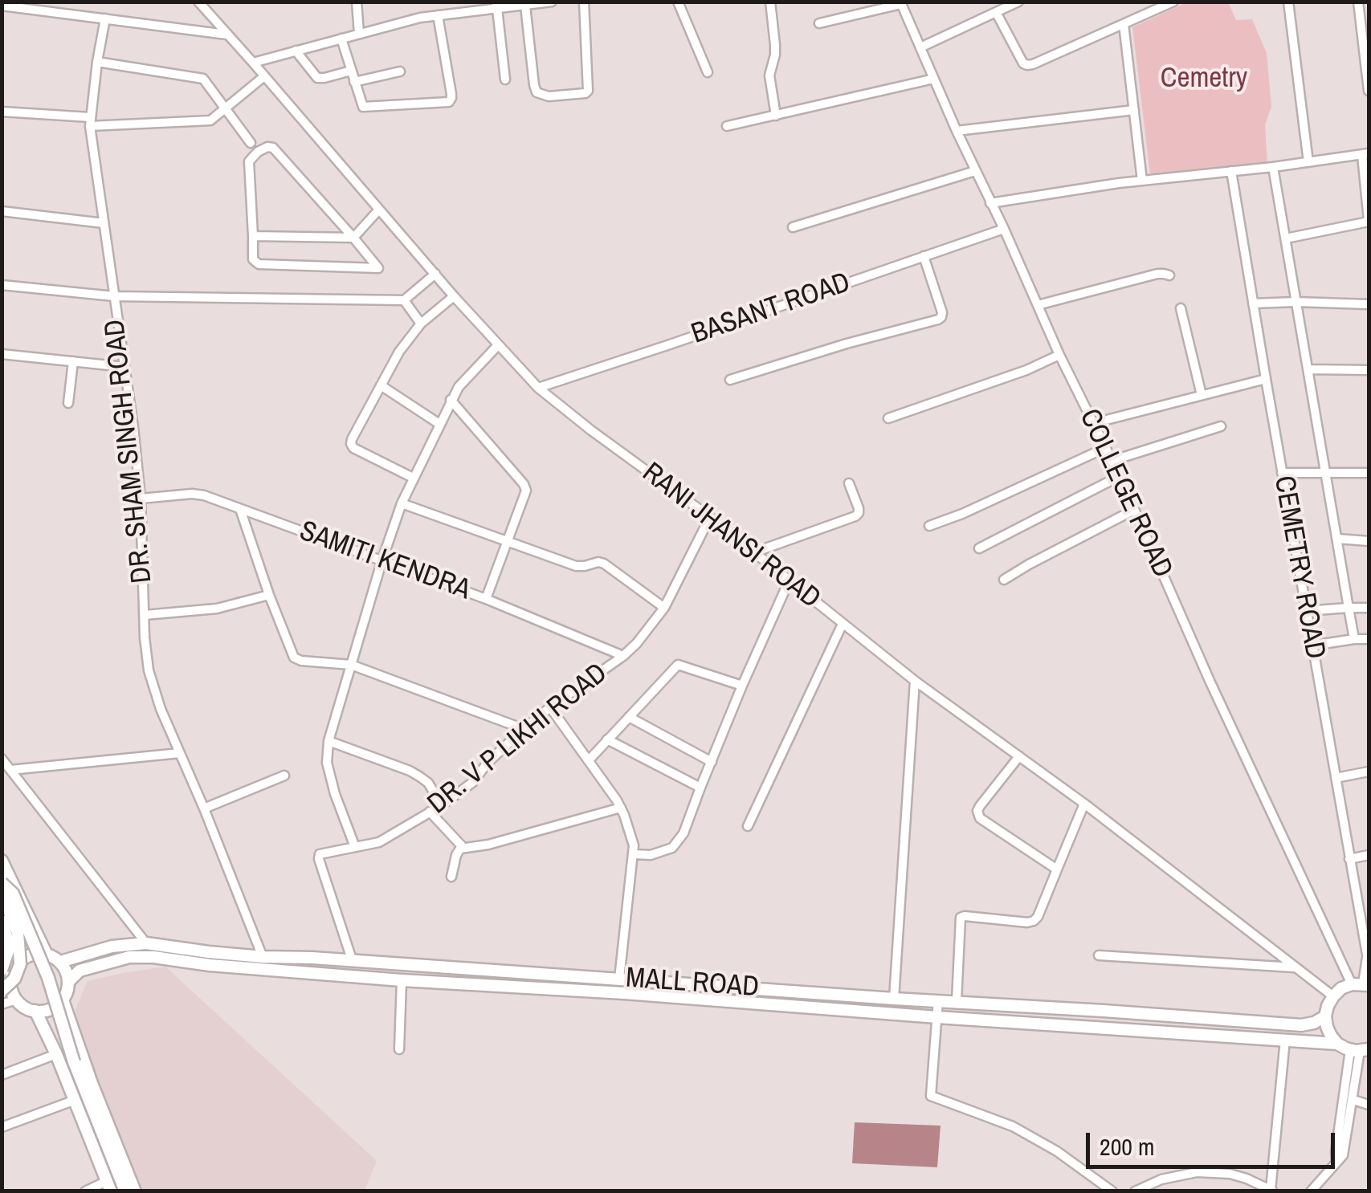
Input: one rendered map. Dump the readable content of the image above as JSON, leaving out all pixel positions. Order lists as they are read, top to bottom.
{
  "streets": {
    "main road": ["MALL ROAD"],
    "street": [
      "BASANT ROAD",
      "DR. SHAM SINGH ROAD",
      "COLLEGE ROAD",
      "RANI JHANSI ROAD",
      "SAMITI KENDRA",
      "CEMETRY ROAD",
      "DR. V P LIKHI ROAD"
    ]
  },
  "crossings": [
    ["BASANT ROAD", "COLLEGE ROAD"],
    ["BASANT ROAD", "RANI JHANSI ROAD"],
    ["DR. SHAM SINGH ROAD", "SAMITI KENDRA"],
    ["DR. SHAM SINGH ROAD", "MALL ROAD"],
    ["COLLEGE ROAD", "CEMETRY ROAD"],
    ["RANI JHANSI ROAD", "DR. V P LIKHI ROAD"],
    ["SAMITI KENDRA", "DR. V P LIKHI ROAD"],
    ["DR. V P LIKHI ROAD", "MALL ROAD"]
  ],
  "parks": ["Cemetry"],
  "scale_bar": "200 m"
}
